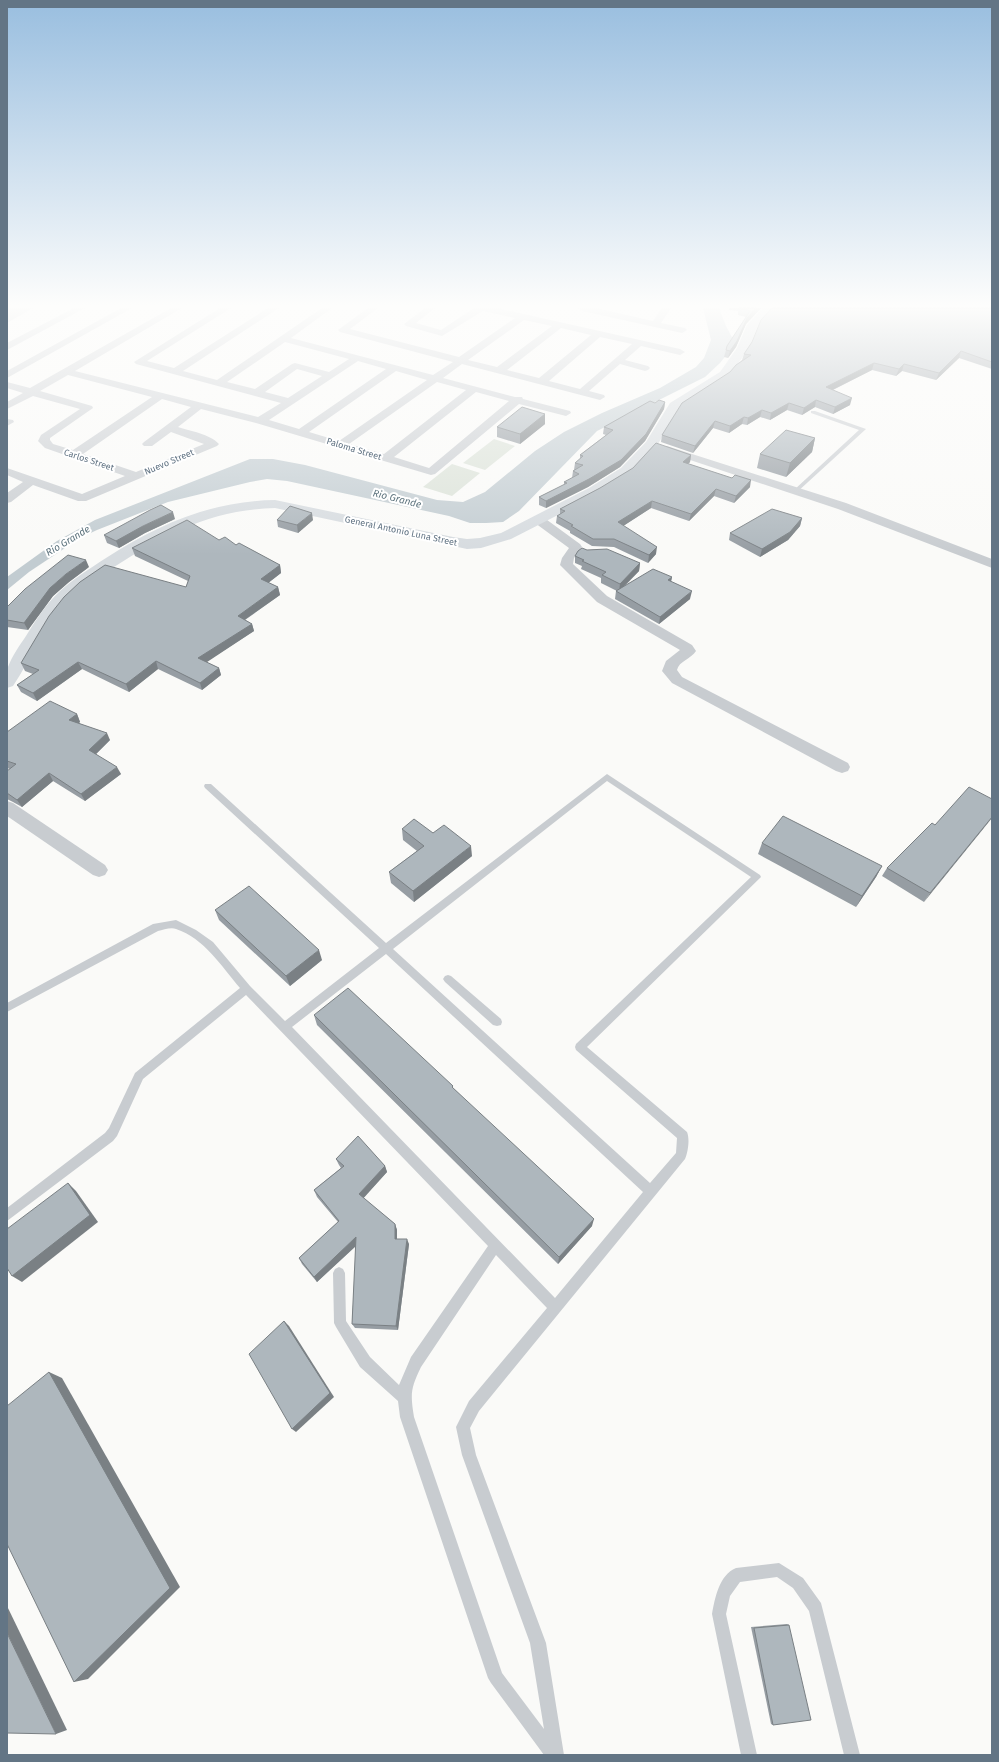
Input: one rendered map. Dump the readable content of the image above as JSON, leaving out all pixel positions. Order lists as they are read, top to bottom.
{
  "streets": {
    "main road": ["General Antonio Luna Street"],
    "street": ["Paloma Street", "Carlos Street", "Nuevo Street"]
  },
  "crossings": [
    ["Carlos Street", "Nuevo Street"]
  ],
  "water": ["Rio Grande"]
}
